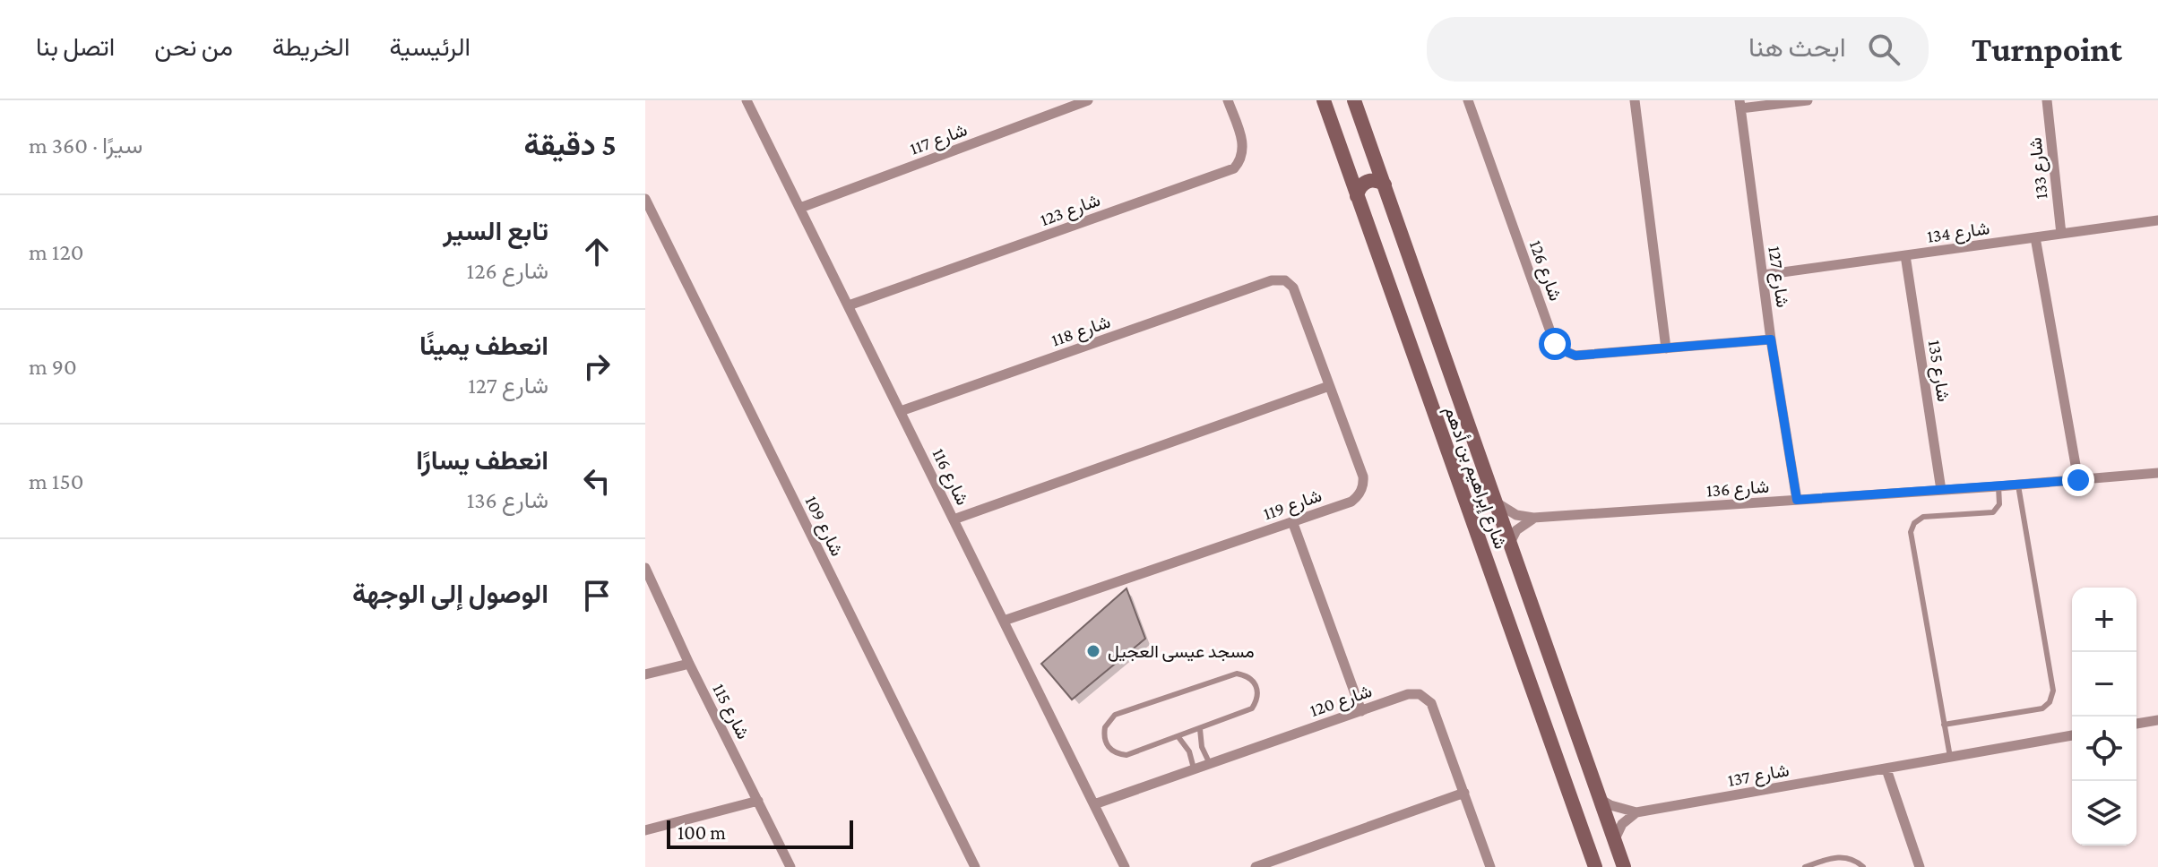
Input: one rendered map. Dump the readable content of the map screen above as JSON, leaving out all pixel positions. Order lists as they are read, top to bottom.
{
  "streets": {
    "street": [
      "شارع 117",
      "شارع 133",
      "شارع 123",
      "شارع 134",
      "شارع 126",
      "شارع 127",
      "شارع 118",
      "شارع 135",
      "شارع 116",
      "شارع إبراهيم بن أدهم",
      "شارع 136",
      "شارع 119",
      "شارع 109",
      "شارع 120",
      "شارع 115",
      "شارع 137"
    ]
  },
  "crossings": [
    ["شارع 117", "شارع 116"],
    ["شارع 133", "شارع 134"],
    ["شارع 123", "شارع 116"],
    ["شارع 134", "شارع 127"],
    ["شارع 134", "شارع 135"],
    ["شارع 126", "شارع 127"],
    ["شارع 127", "شارع 136"],
    ["شارع 118", "شارع 116"],
    ["شارع 118", "شارع 119"],
    ["شارع 135", "شارع 136"],
    ["شارع 116", "شارع 119"],
    ["شارع 116", "شارع 120"],
    ["شارع إبراهيم بن أدهم", "شارع 136"],
    ["شارع إبراهيم بن أدهم", "شارع 137"]
  ],
  "places": ["مسجد عيسى العجيل"],
  "scale_bar": "100 m",
  "page": {
    "header": "Turnpoint",
    "search": "ابحث هنا",
    "nav": [
      "الرئيسية",
      "الخريطة",
      "من نحن",
      "اتصل بنا"
    ],
    "heading": ["5 دقيقة", "سيرًا · 360 m"],
    "list": [
      ["تابع السير", "شارع 126", "120 m"],
      ["انعطف يمينًا", "شارع 127", "90 m"],
      ["انعطف يسارًا", "شارع 136", "150 m"],
      "الوصول إلى الوجهة"
    ],
    "map_buttons": ["+", "−"],
    "scale": "100 m"
  }
}
